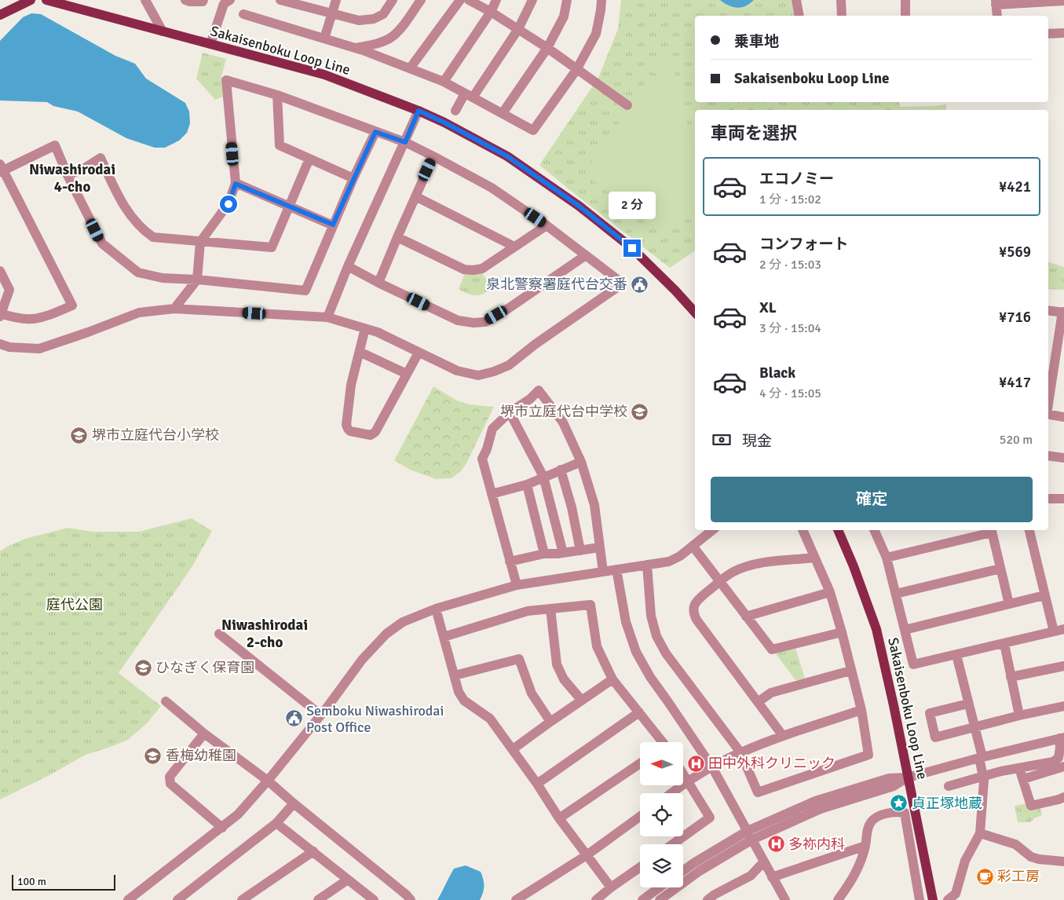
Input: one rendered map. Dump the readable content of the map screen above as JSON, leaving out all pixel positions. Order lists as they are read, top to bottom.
{
  "streets": {
    "main road": ["Sakaisenboku Loop Line"]
  },
  "districts": ["Niwashirodai 4-cho", "Niwashirodai 2-cho"],
  "parks": ["庭代公園"],
  "places": {
    "public building": ["泉北警察署庭代台交番", "Semboku Niwashirodai Post Office"],
    "school or university": [
      "堺市立庭代台中学校",
      "堺市立庭代台小学校",
      "ひなぎく保育園",
      "香梅幼稚園"
    ],
    "hospital": ["田中外科クリニック", "多祢内科"],
    "place": ["貞正塚地蔵"],
    "cafe": ["彩工房"]
  },
  "scale_bar": "100 m",
  "north": "left",
  "page": {
    "banner": ["乗車地", "Sakaisenboku Loop Line"],
    "heading": "車両を選択",
    "list": [
      {
        "name": "エコノミー",
        "note": "1 分 · 15:02",
        "value": "¥421"
      },
      {
        "name": "コンフォート",
        "note": "2 分 · 15:03",
        "value": "¥569"
      },
      {
        "name": "XL",
        "note": "3 分 · 15:04",
        "value": "¥716"
      },
      {
        "name": "Black",
        "note": "4 分 · 15:05",
        "value": "¥417"
      }
    ],
    "bubble": "2 分",
    "pay": ["現金", "520 m"],
    "buttons": "確定",
    "scale": "100 m"
  }
}
